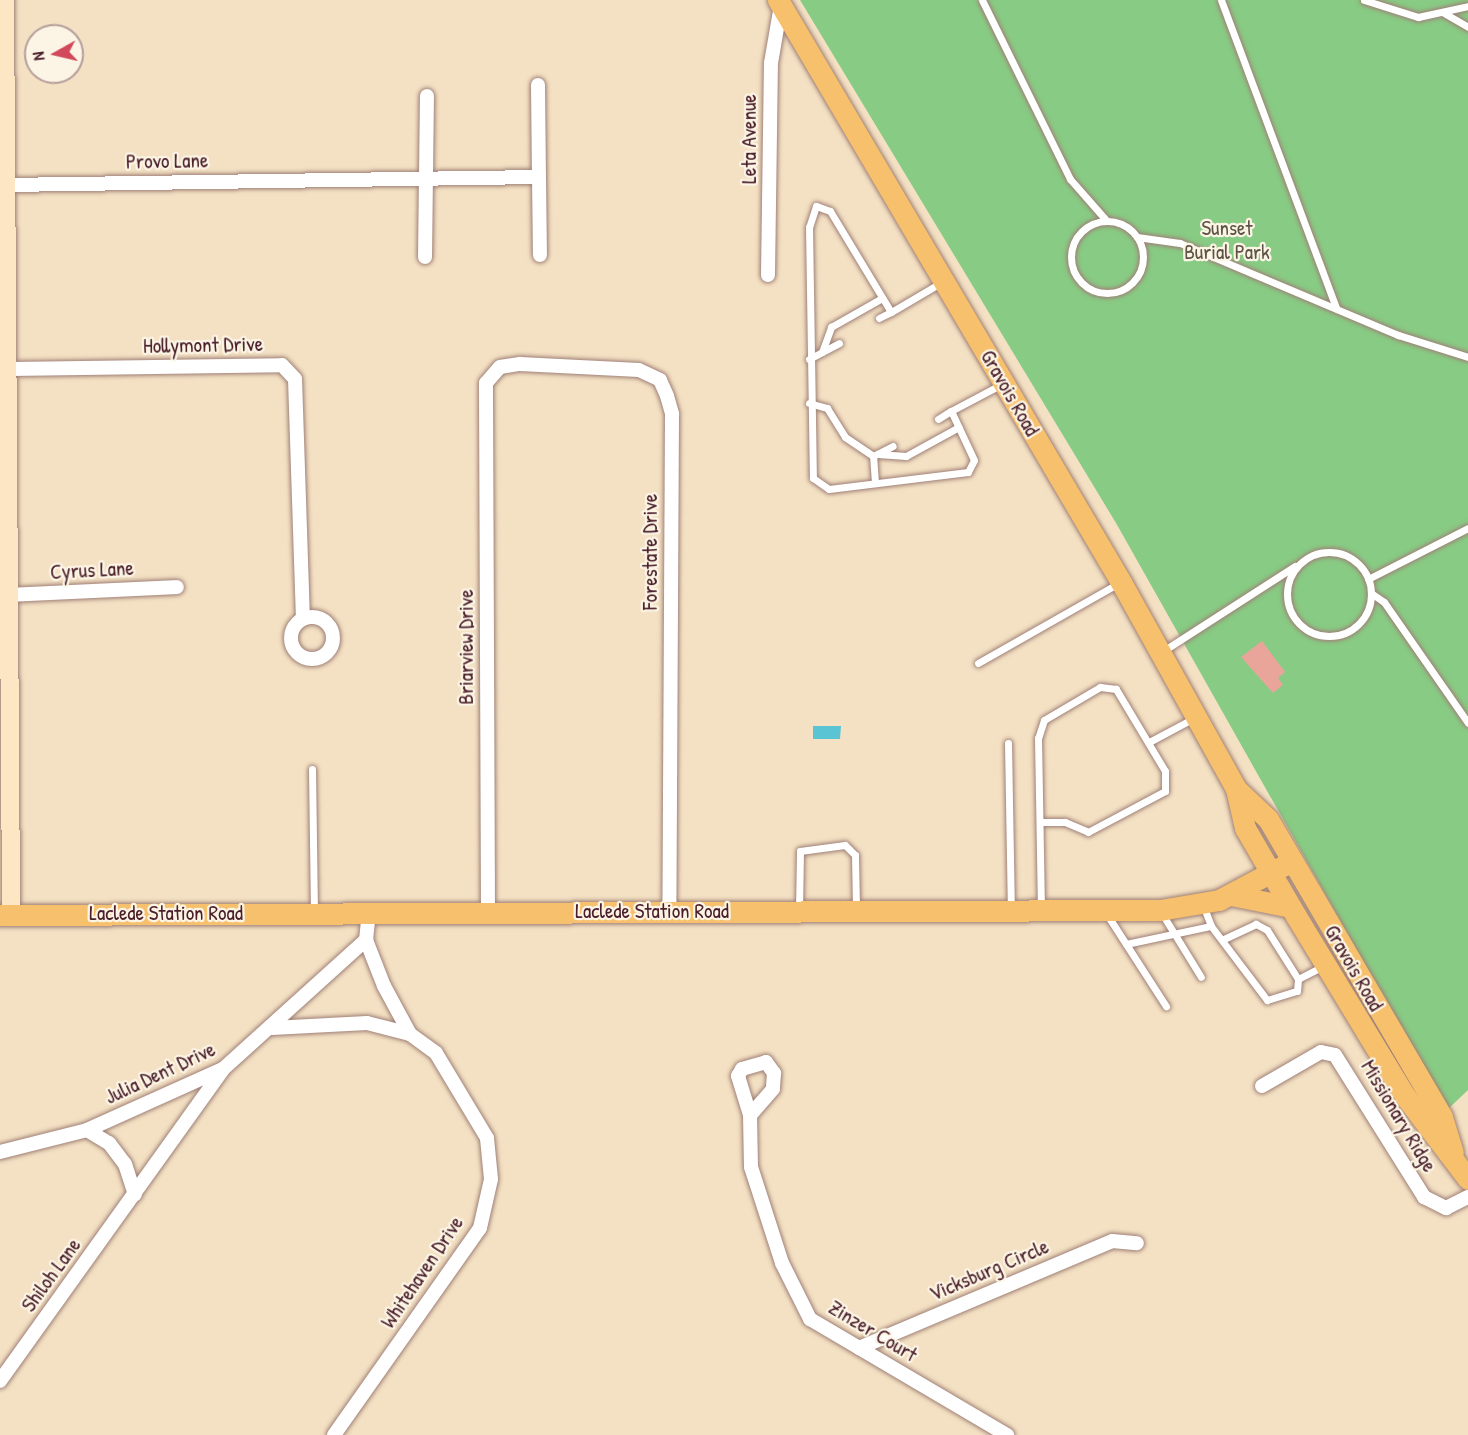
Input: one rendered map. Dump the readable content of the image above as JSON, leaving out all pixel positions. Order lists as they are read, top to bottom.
{
  "streets": {
    "main road": ["Gravois Road", "Laclede Station Road"],
    "street": [
      "Leta Avenue",
      "Provo Lane",
      "Hollymont Drive",
      "Forestate Drive",
      "Cyrus Lane",
      "Briarview Drive",
      "Julia Dent Drive",
      "Missionary Ridge",
      "Vicksburg Circle",
      "Whitehaven Drive",
      "Shiloh Lane",
      "Zinzer Court"
    ]
  },
  "crossings": [
    ["Leta Avenue", "Gravois Road"],
    ["Gravois Road", "Laclede Station Road"],
    ["Forestate Drive", "Briarview Drive"],
    ["Forestate Drive", "Laclede Station Road"],
    ["Briarview Drive", "Laclede Station Road"],
    ["Julia Dent Drive", "Whitehaven Drive"],
    ["Julia Dent Drive", "Shiloh Lane"],
    ["Vicksburg Circle", "Zinzer Court"]
  ],
  "parks": ["Sunset Burial Park"],
  "north": "left"
}
